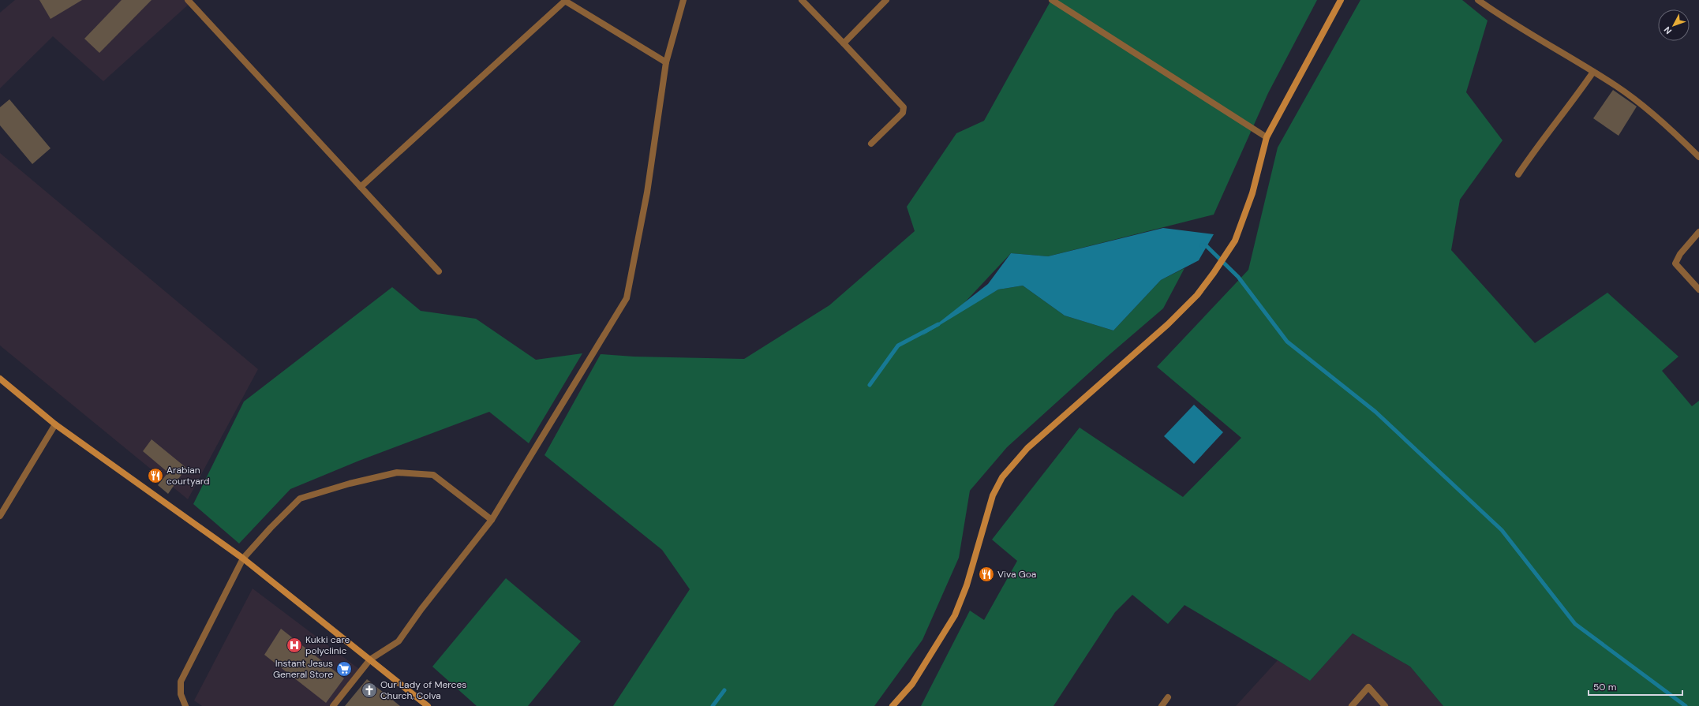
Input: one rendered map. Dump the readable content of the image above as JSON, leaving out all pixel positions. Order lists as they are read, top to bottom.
{
  "places": {
    "restaurant": ["Arabian courtyard", "Viva Goa"],
    "hospital": ["Kukki care polyclinic"],
    "supermarket": ["Instant Jesus General Store"],
    "church": ["Our Lady of Merces Church, Colva"]
  },
  "scale_bar": "50 m",
  "north": "bottom left"
}
